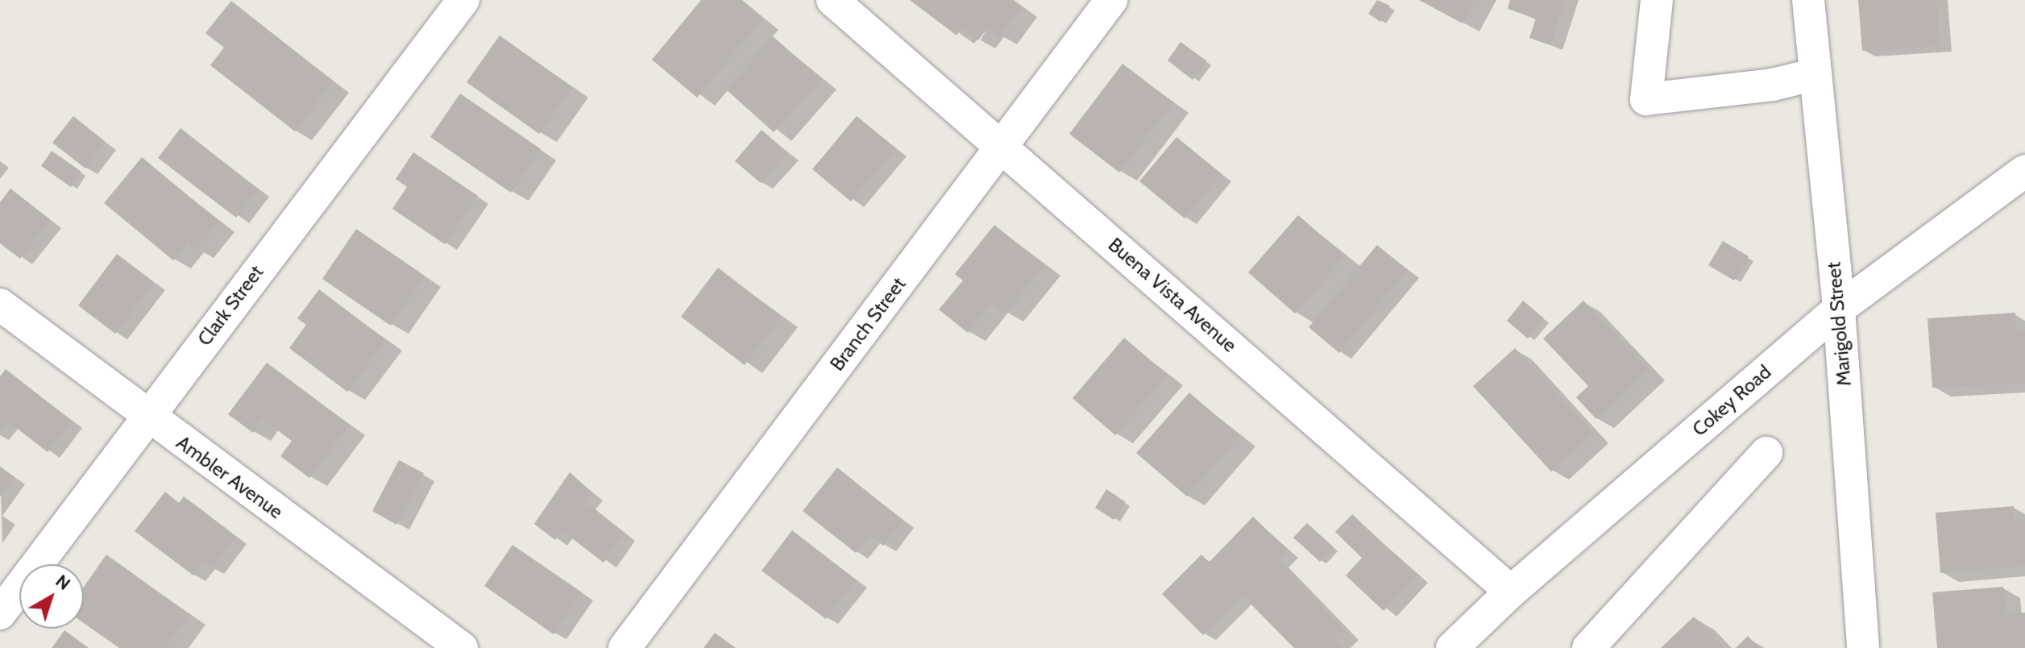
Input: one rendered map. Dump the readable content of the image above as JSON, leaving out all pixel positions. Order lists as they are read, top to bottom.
{
  "streets": {
    "street": [
      "Buena Vista Avenue",
      "Clark Street",
      "Branch Street",
      "Marigold Street",
      "Cokey Road",
      "Ambler Avenue"
    ]
  },
  "crossings": [
    ["Buena Vista Avenue", "Branch Street"],
    ["Buena Vista Avenue", "Cokey Road"],
    ["Clark Street", "Ambler Avenue"],
    ["Marigold Street", "Cokey Road"]
  ],
  "north": "top right"
}
